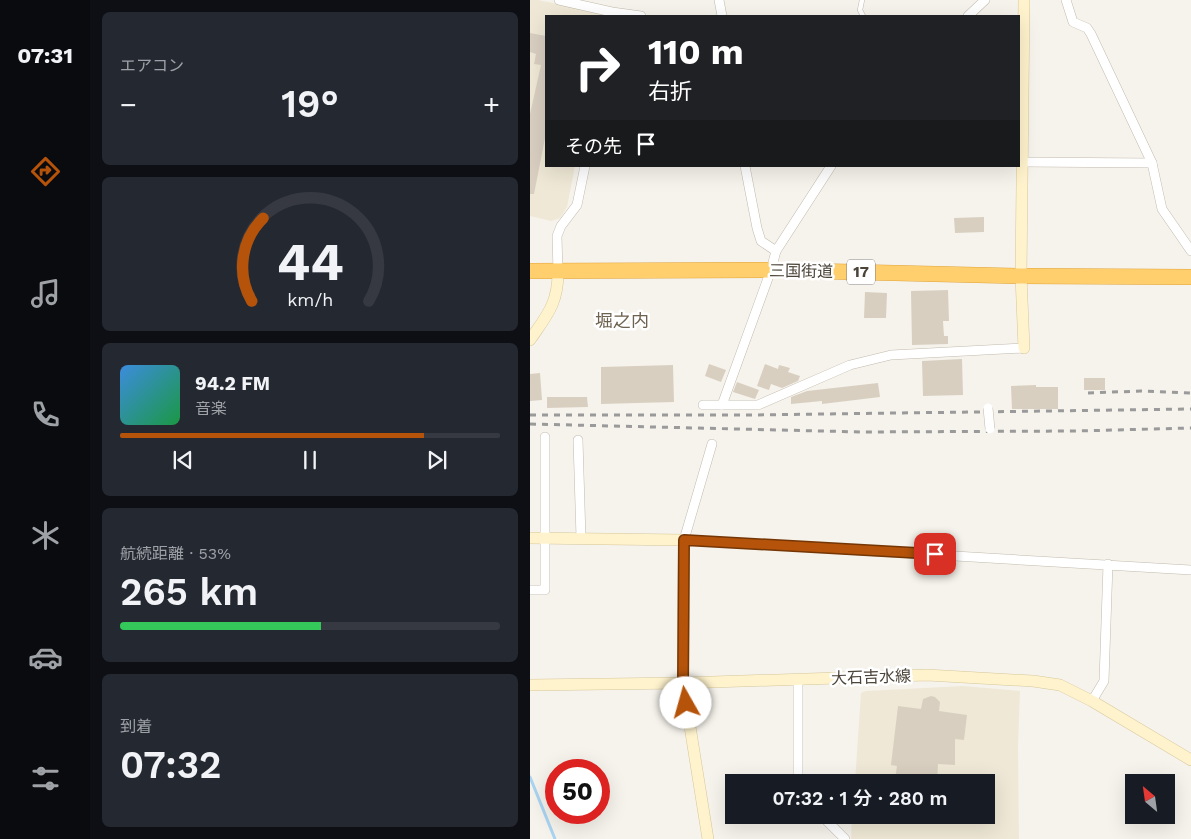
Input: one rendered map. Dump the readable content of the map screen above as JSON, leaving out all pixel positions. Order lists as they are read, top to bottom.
{
  "streets": {
    "highway": ["三国街道", "17"],
    "main road": ["大石吉水線"]
  },
  "districts": ["堀之内"],
  "north": "top left",
  "page": {
    "tabs": "07:31",
    "tile": [
      "エアコン",
      ["航続距離 · 53%", "265 km"],
      ["到着", "07:32"]
    ],
    "turn": ["110 m", "右折"],
    "heat": ["−", "19°", "+"],
    "then": "その先",
    "song": ["94.2 FM", "音楽"],
    "limit": "50",
    "trip": "07:32 · 1 分 · 280 m",
    "gauge": ["44", "km/h"]
  }
}
